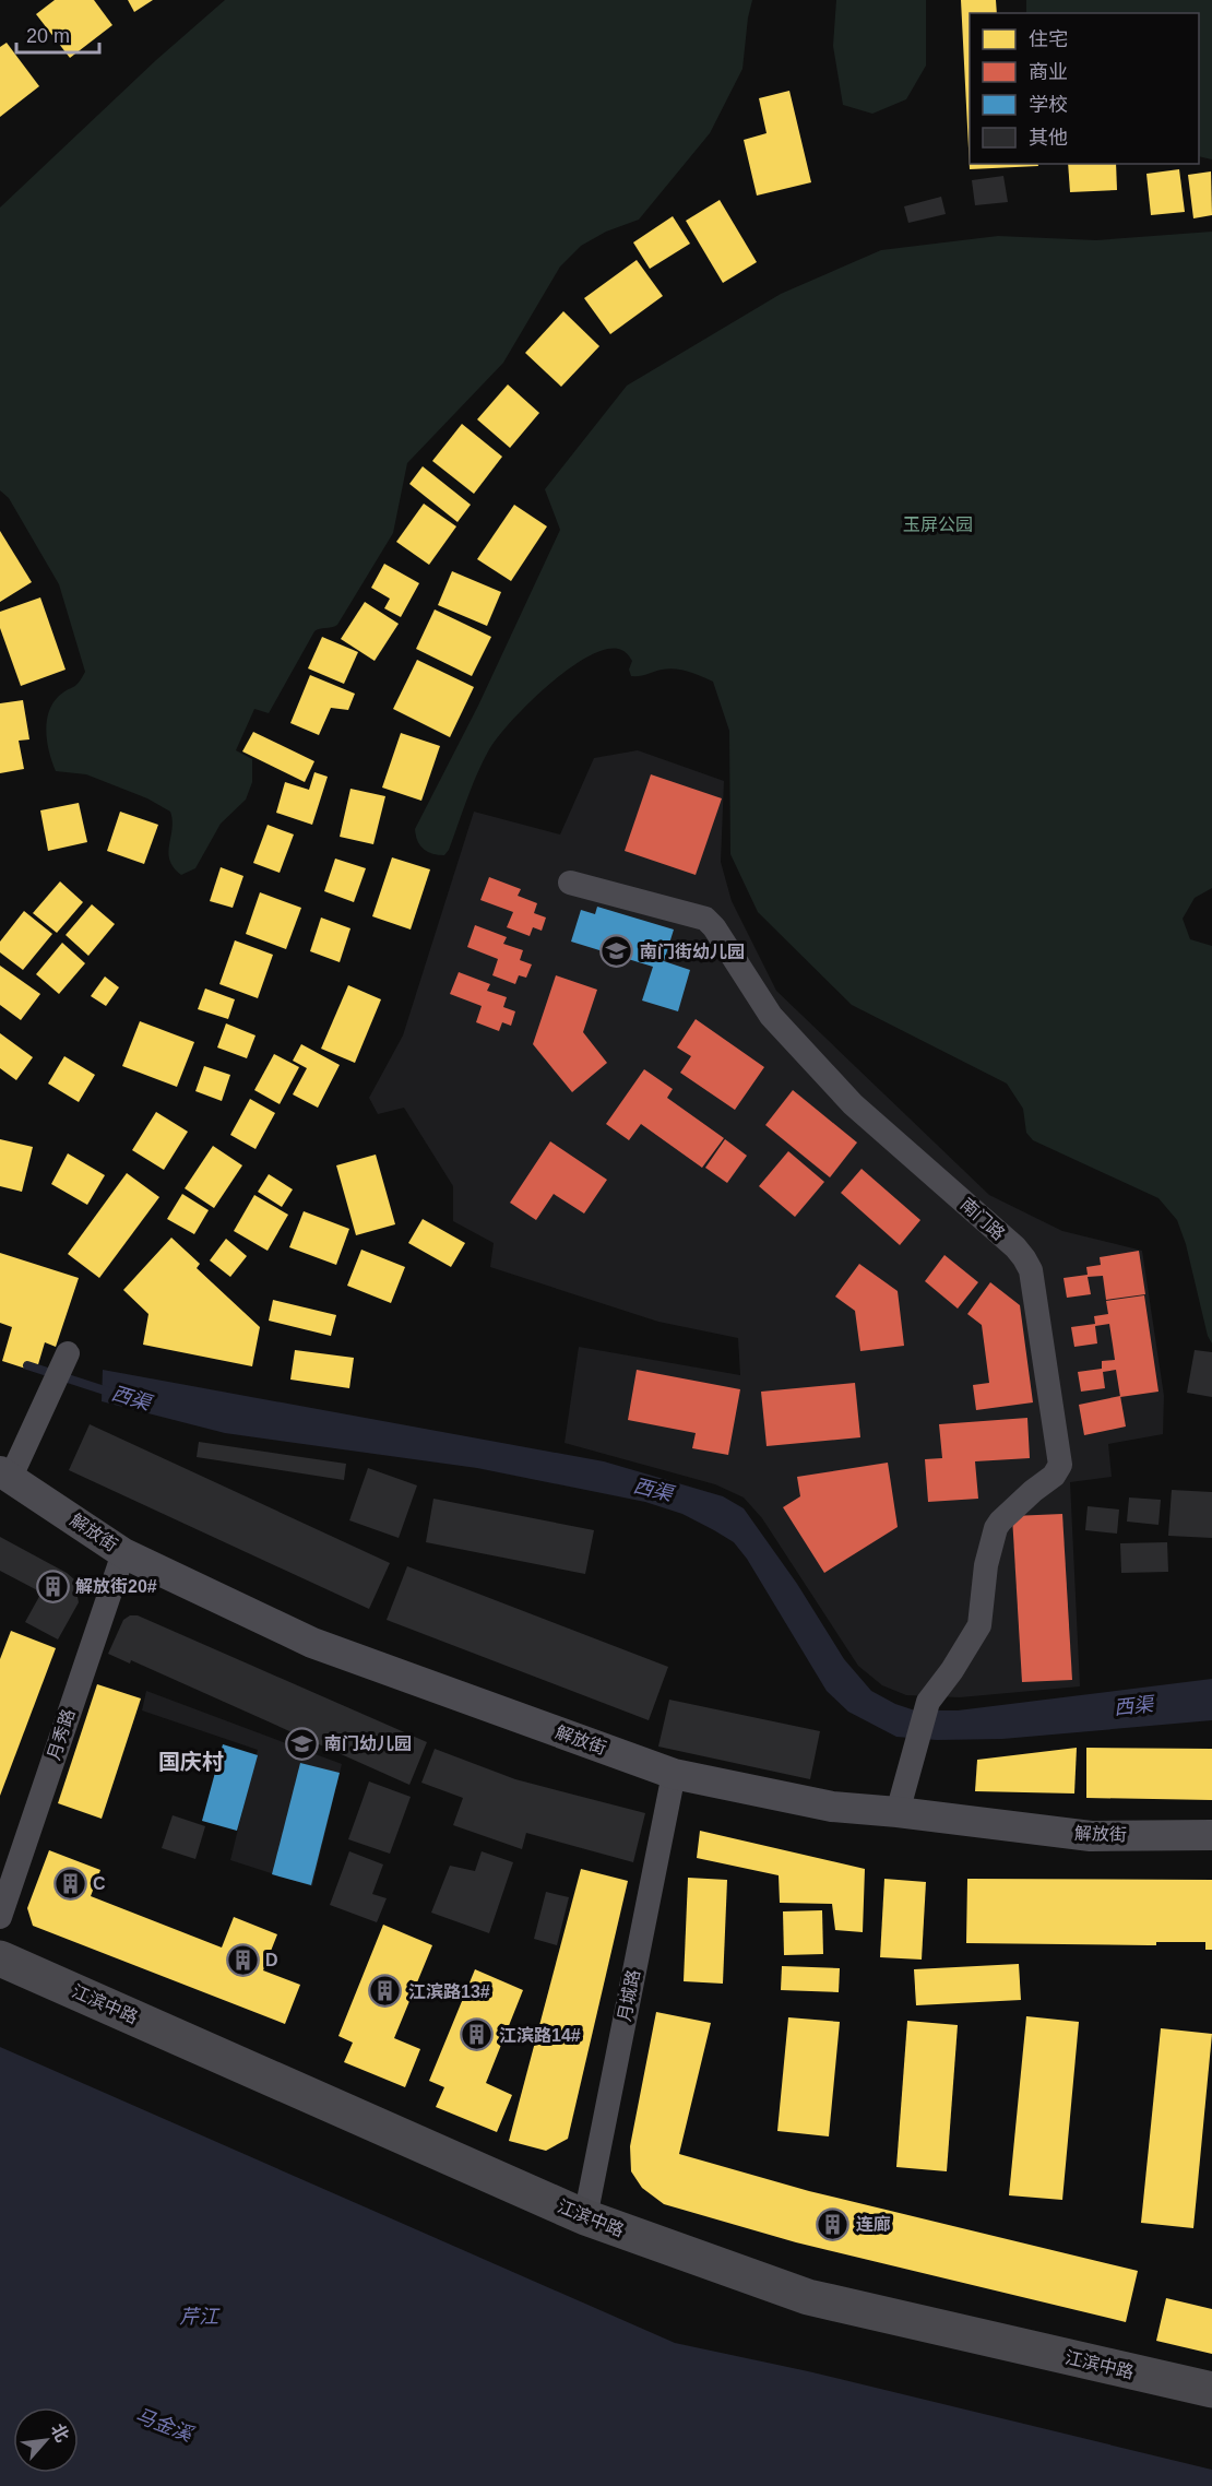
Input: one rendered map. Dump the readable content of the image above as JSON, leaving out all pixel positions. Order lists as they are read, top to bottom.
{
  "streets": {
    "main road": ["江滨中路"],
    "street": [
      "南门路",
      "解放街",
      "月秀路",
      "月城路"
    ]
  },
  "crossings": [
    ["南门路", "解放街"],
    ["解放街", "月秀路"],
    ["解放街", "月城路"],
    ["月城路", "江滨中路"]
  ],
  "districts": ["国庆村"],
  "water": ["西渠", "芹江", "马金溪"],
  "parks": ["玉屏公园"],
  "places": {
    "school or university": ["南门街幼儿园", "南门幼儿园"],
    "building": [
      "解放街20#",
      "C",
      "D",
      "江滨路13#",
      "江滨路14#",
      "连廊"
    ]
  },
  "legend": [
    "住宅",
    "商业",
    "学校",
    "其他"
  ],
  "scale_bar": "20 m",
  "north": "top right"
}
